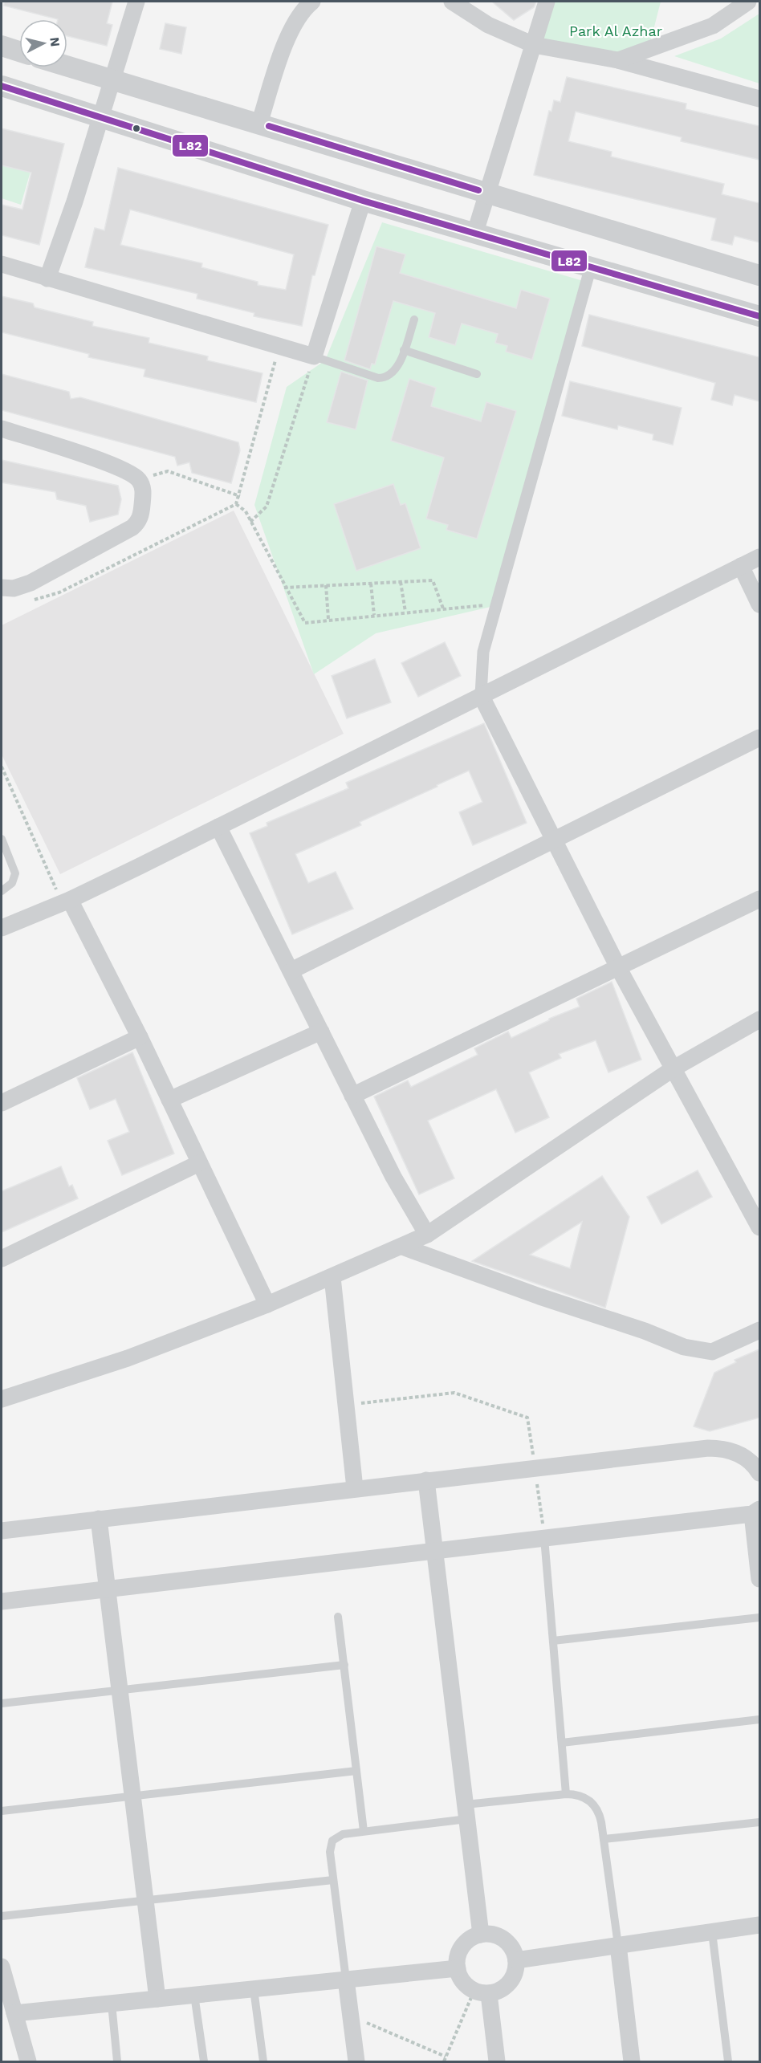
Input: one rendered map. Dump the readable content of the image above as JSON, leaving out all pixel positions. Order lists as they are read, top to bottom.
{
  "parks": ["Park Al Azhar"],
  "lines": ["transit line L82"],
  "north": "right"
}
